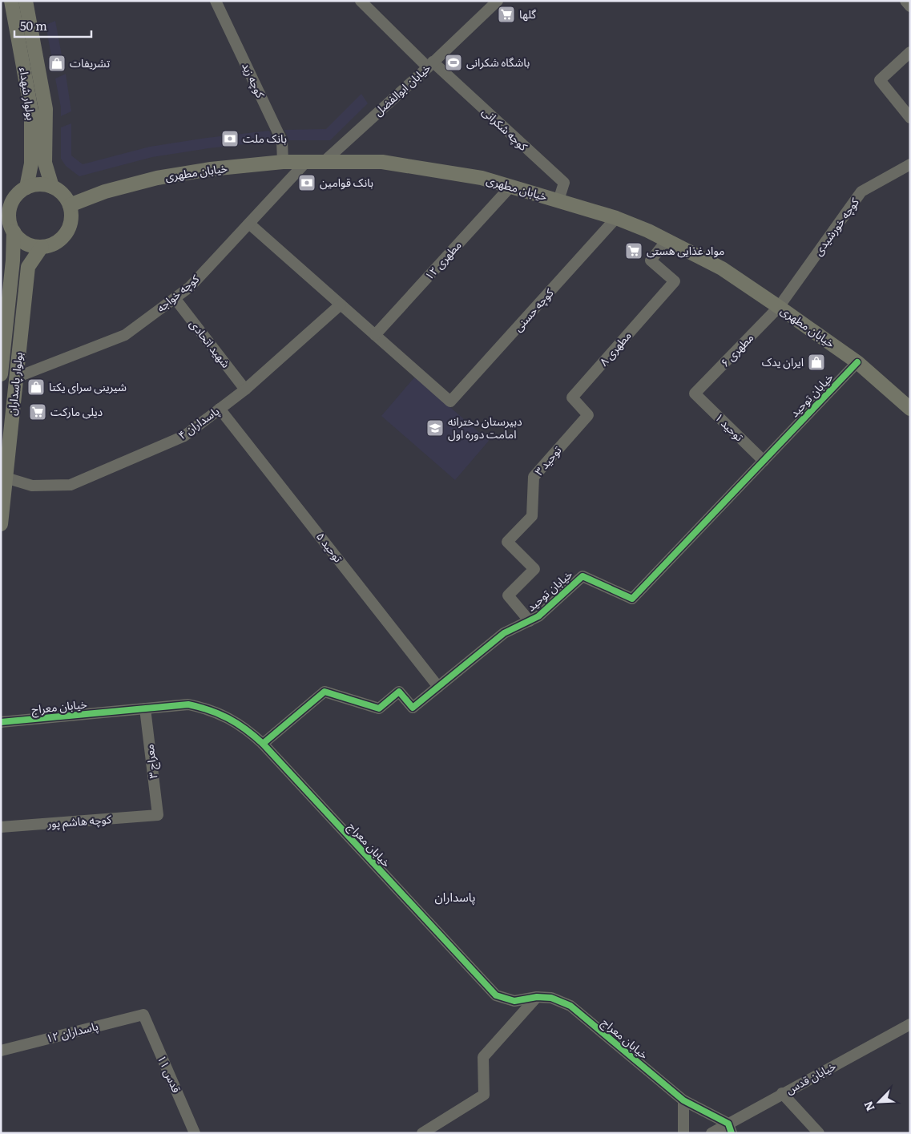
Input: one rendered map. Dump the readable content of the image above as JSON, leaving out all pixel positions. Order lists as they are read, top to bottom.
{
  "streets": {
    "main road": ["بولوار شهداء", "خیابان مطهری", "بولوار پاسداران"],
    "street": [
      "کوچه زید",
      "خیابان ابوالفضل",
      "کوچه شکرانی",
      "کوچه خورشیدی",
      "مطهری ۱۲",
      "کوچه خواجه",
      "کوچه حسنی",
      "شهید اتحادی",
      "مطهری ۸",
      "مطهری ۶",
      "خیابان توحید",
      "پاسداران ۴",
      "توحید ۱",
      "توحید ۳",
      "توحید ۵",
      "خیابان معراج",
      "معراج ۳",
      "کوچه هاشم پور",
      "پاسداران ۱۲",
      "قدس ۱۱",
      "خیابان قدس"
    ]
  },
  "crossings": [
    ["کوچه زید", "خیابان مطهری"],
    ["خیابان ابوالفضل", "کوچه شکرانی"],
    ["خیابان ابوالفضل", "خیابان مطهری"],
    ["بولوار شهداء", "خیابان مطهری"],
    ["بولوار شهداء", "بولوار پاسداران"],
    ["کوچه شکرانی", "خیابان مطهری"],
    ["خیابان مطهری", "کوچه خورشیدی"],
    ["خیابان مطهری", "مطهری ۱۲"],
    ["خیابان مطهری", "کوچه خواجه"],
    ["خیابان مطهری", "کوچه حسنی"],
    ["خیابان مطهری", "مطهری ۸"],
    ["خیابان مطهری", "مطهری ۶"],
    ["خیابان مطهری", "بولوار پاسداران"],
    ["خیابان مطهری", "خیابان توحید"],
    ["کوچه خورشیدی", "مطهری ۶"],
    ["مطهری ۱۲", "کوچه حسنی"],
    ["کوچه خواجه", "شهید اتحادی"],
    ["کوچه خواجه", "بولوار پاسداران"],
    ["شهید اتحادی", "پاسداران ۴"],
    ["مطهری ۸", "توحید ۳"],
    ["مطهری ۶", "توحید ۱"],
    ["بولوار پاسداران", "پاسداران ۴"],
    ["خیابان توحید", "توحید ۱"],
    ["خیابان توحید", "توحید ۳"],
    ["خیابان توحید", "توحید ۵"],
    ["خیابان توحید", "خیابان معراج"],
    ["پاسداران ۴", "توحید ۵"],
    ["خیابان معراج", "معراج ۳"],
    ["خیابان معراج", "خیابان قدس"],
    ["معراج ۳", "کوچه هاشم پور"],
    ["پاسداران ۱۲", "قدس ۱۱"]
  ],
  "districts": ["پاسداران"],
  "places": {
    "supermarket": ["گلها", "مواد غذایی هستی", "دیلی مارکت"],
    "sports": ["باشگاه شکرانی"],
    "shop": ["تشریفات", "ایران یدک", "شیرینی سرای یکتا"],
    "bank": ["بانک ملت", "بانک قوامین"],
    "school or university": ["دبیرستان دخترانه امامت دوره اول"]
  },
  "scale_bar": "50 m",
  "north": "bottom left"
}
